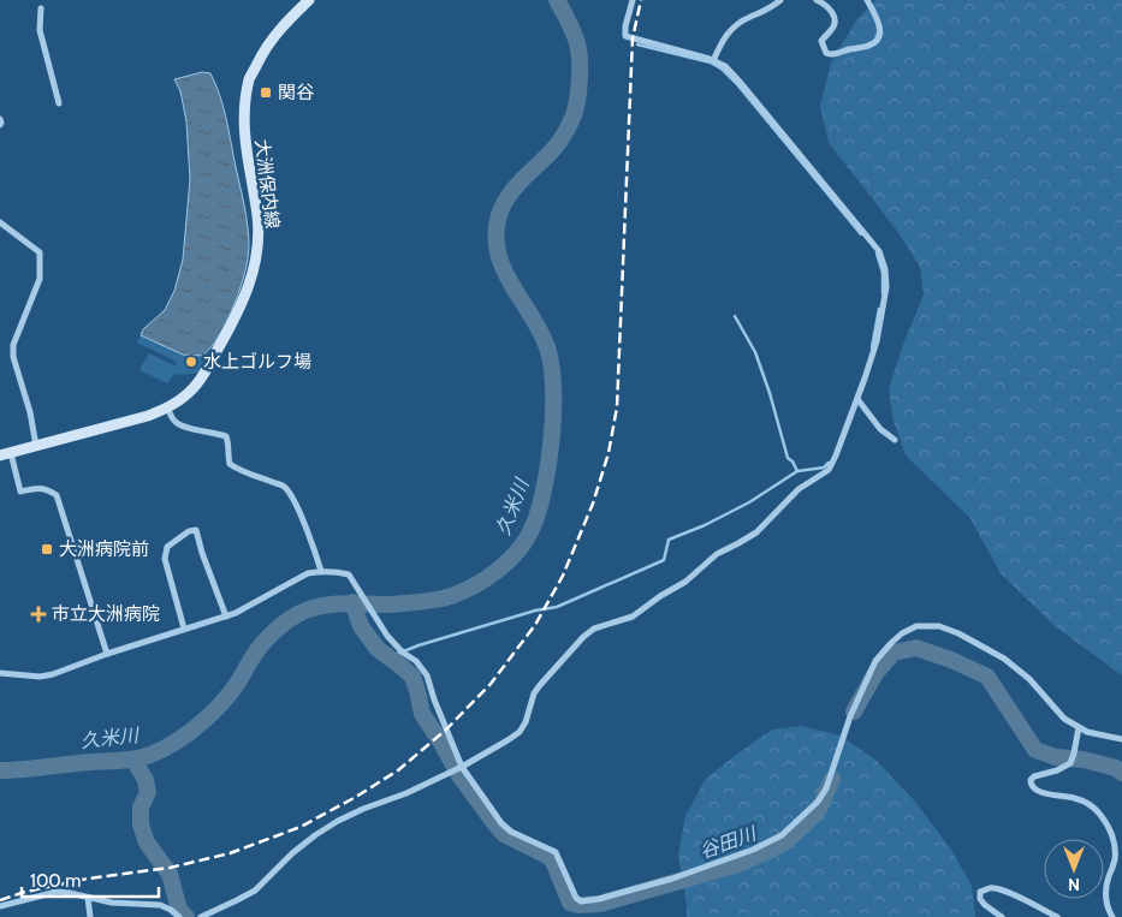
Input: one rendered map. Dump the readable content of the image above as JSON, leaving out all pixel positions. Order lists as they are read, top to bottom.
{
  "streets": {
    "main road": ["大洲保内線"]
  },
  "water": ["久米川", "谷田川"],
  "places": {
    "transit": ["関谷", "大洲病院前"],
    "other": ["水上ゴルフ場"],
    "health": ["市立大洲病院"]
  },
  "scale_bar": "100 m",
  "north": "bottom"
}
